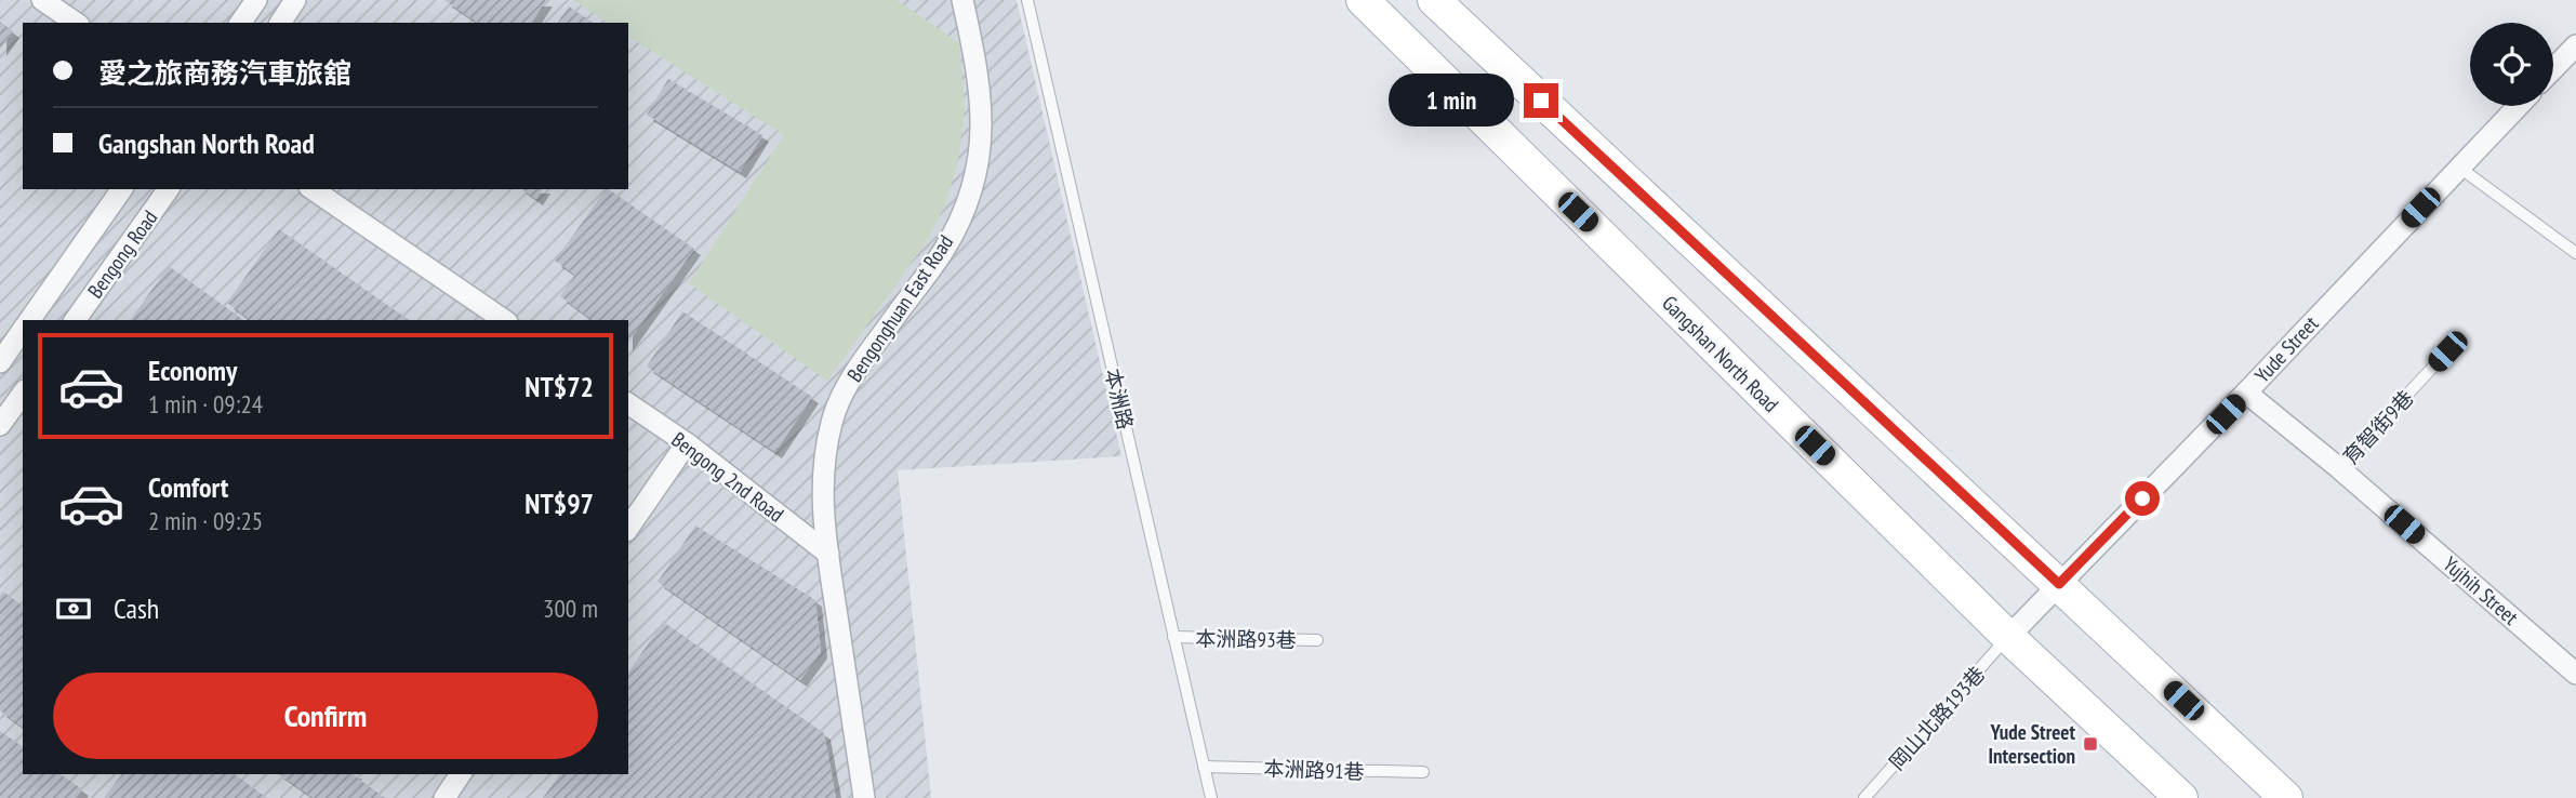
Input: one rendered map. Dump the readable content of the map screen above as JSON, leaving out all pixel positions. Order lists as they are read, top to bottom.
{
  "streets": {
    "main road": ["Gangshan North Road"],
    "street": [
      "Bengong Road",
      "Bengonghuan East Road",
      "Yude Street",
      "Bengong 2nd Road",
      "Yujhih Street"
    ],
    "lane": [
      "本洲路",
      "育智街9巷",
      "本洲路93巷",
      "岡山北路193巷",
      "本洲路91巷"
    ]
  },
  "crossings": [
    ["Bengonghuan East Road", "Bengong 2nd Road"],
    ["Yude Street", "Gangshan North Road"],
    ["Yude Street", "Yujhih Street"],
    ["Yude Street", "岡山北路193巷"],
    ["Gangshan North Road", "岡山北路193巷"],
    ["本洲路", "本洲路93巷"],
    ["本洲路", "本洲路91巷"],
    ["育智街9巷", "Yujhih Street"]
  ],
  "places": {
    "transit": ["Yude Street Intersection"]
  },
  "page": {
    "banner": ["愛之旅商務汽車旅舘", "Gangshan North Road"],
    "bubble": "1 min",
    "list": [
      {
        "name": "Economy",
        "note": "1 min · 09:24",
        "value": "NT$72"
      },
      {
        "name": "Comfort",
        "note": "2 min · 09:25",
        "value": "NT$97"
      }
    ],
    "pay": ["Cash", "300 m"],
    "buttons": "Confirm"
  }
}
